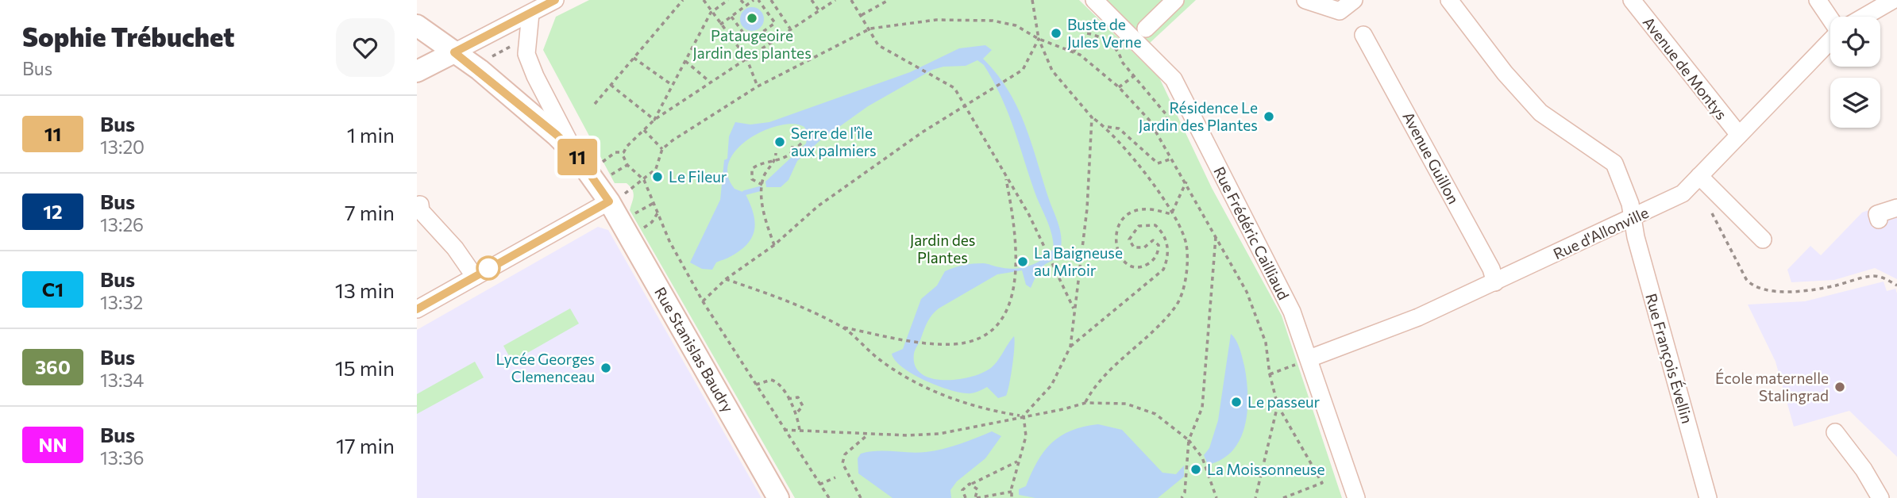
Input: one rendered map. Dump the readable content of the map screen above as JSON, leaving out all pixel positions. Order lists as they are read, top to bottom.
{
  "streets": {
    "main road": ["Rue Stanislas Baudry"],
    "street": [
      "Avenue de Montys",
      "Avenue Guillon",
      "Rue Frédéric Cailliaud",
      "Rue d'Allonville",
      "Rue François Évellin"
    ]
  },
  "crossings": [
    ["Avenue de Montys", "Rue d'Allonville"],
    ["Avenue Guillon", "Rue d'Allonville"],
    ["Rue Frédéric Cailliaud", "Rue d'Allonville"],
    ["Rue d'Allonville", "Rue François Évellin"]
  ],
  "parks": ["Jardin des Plantes"],
  "places": [
    "Pataugeoire Jardin des plantes",
    "Buste de Jules Verne",
    "Résidence Le Jardin des Plantes",
    "Serre de l'île aux palmiers",
    "Le Fileur",
    "La Baigneuse au Miroir",
    "Lycée Georges Clemenceau",
    "École maternelle Stalingrad",
    "Le passeur",
    "La Moissonneuse"
  ],
  "lines": ["bus line 11"],
  "page": {
    "heading": ["Sophie Trébuchet", "Bus"],
    "on_map": "11",
    "list": [
      {
        "mark": "11",
        "name": "Bus",
        "note": "13:20",
        "value": "1 min"
      },
      {
        "mark": "12",
        "name": "Bus",
        "note": "13:26",
        "value": "7 min"
      },
      {
        "mark": "C1",
        "name": "Bus",
        "note": "13:32",
        "value": "13 min"
      },
      {
        "mark": "360",
        "name": "Bus",
        "note": "13:34",
        "value": "15 min"
      },
      {
        "mark": "NN",
        "name": "Bus",
        "note": "13:36",
        "value": "17 min"
      }
    ]
  }
}
